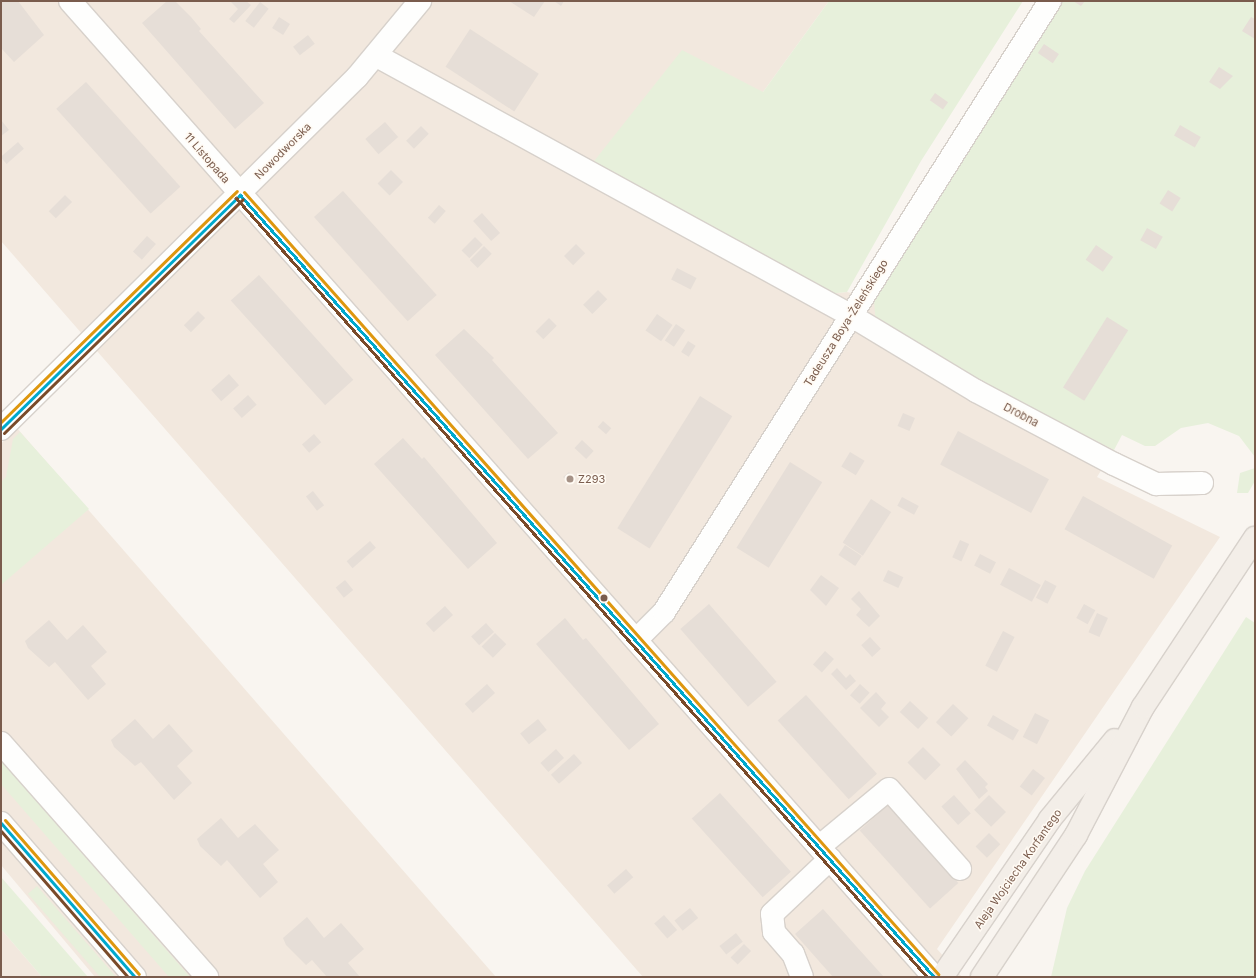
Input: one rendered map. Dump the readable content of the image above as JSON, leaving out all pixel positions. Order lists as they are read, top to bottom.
{
  "streets": {
    "main road": ["Aleja Wojciecha Korfantego"],
    "street": [
      "Nowodworska",
      "11 Listopada",
      "Tadeusza Boya-Żeleńskiego",
      "Drobna"
    ]
  },
  "crossings": [
    ["Nowodworska", "11 Listopada"],
    ["Nowodworska", "Drobna"],
    ["11 Listopada", "Tadeusza Boya-Żeleńskiego"],
    ["Tadeusza Boya-Żeleńskiego", "Drobna"]
  ],
  "places": ["Z293"]
}
